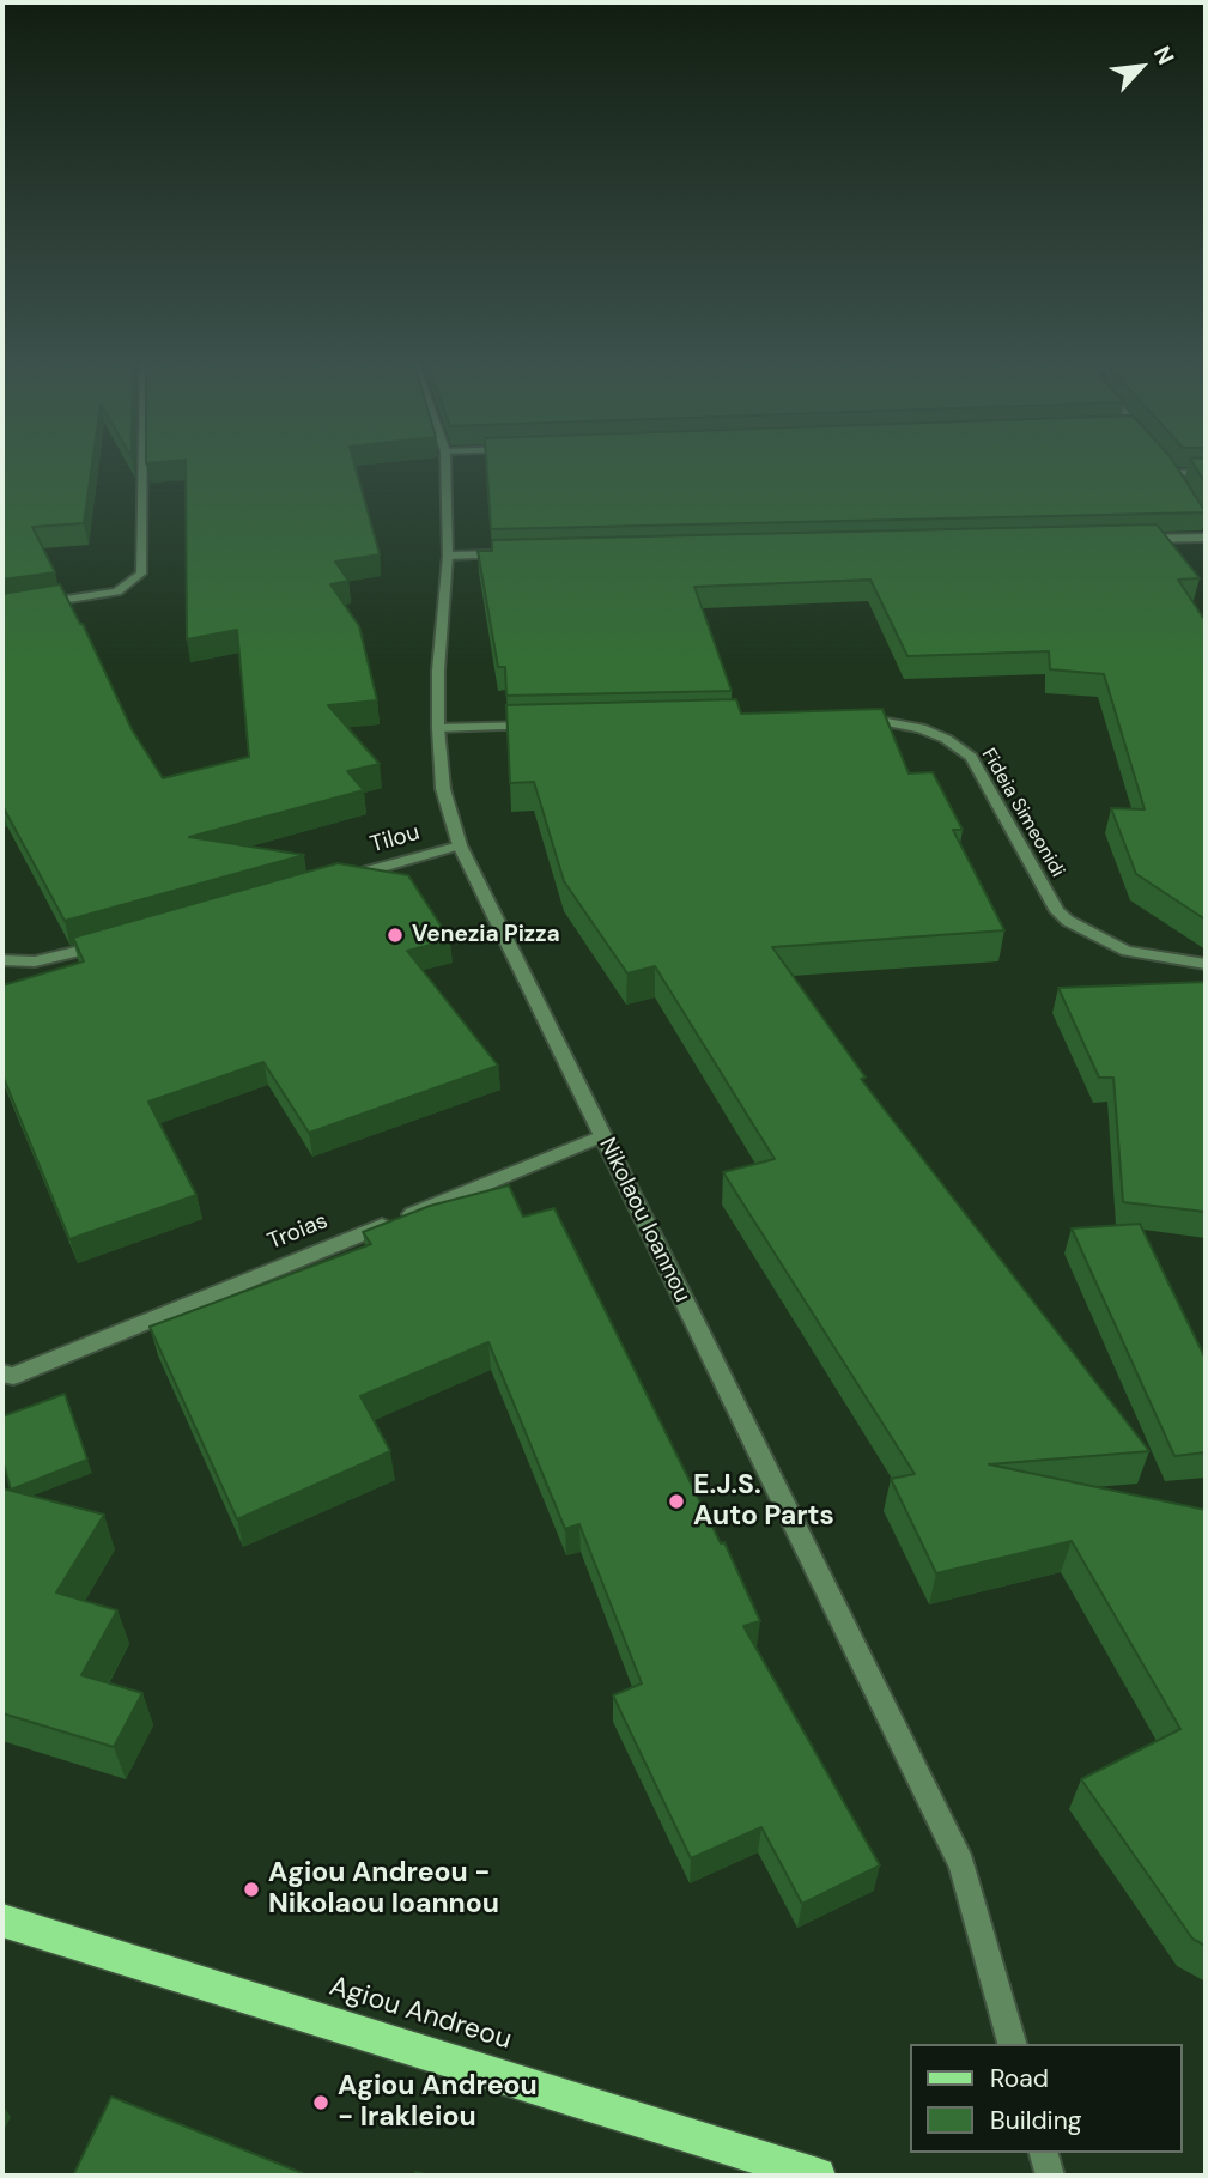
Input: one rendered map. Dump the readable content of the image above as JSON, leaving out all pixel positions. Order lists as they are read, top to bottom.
{
  "streets": {
    "main road": ["Agiou Andreou"],
    "street": [
      "Fideia Simeonidi",
      "Tilou",
      "Nikolaou Ioannou",
      "Troias"
    ]
  },
  "crossings": [
    ["Tilou", "Nikolaou Ioannou"],
    ["Nikolaou Ioannou", "Troias"]
  ],
  "places": [
    "Venezia Pizza",
    "E.J.S. Auto Parts",
    "Agiou Andreou - Nikolaou Ioannou",
    "Agiou Andreou - Irakleiou"
  ],
  "legend": ["Road", "Building"],
  "north": "top right"
}
